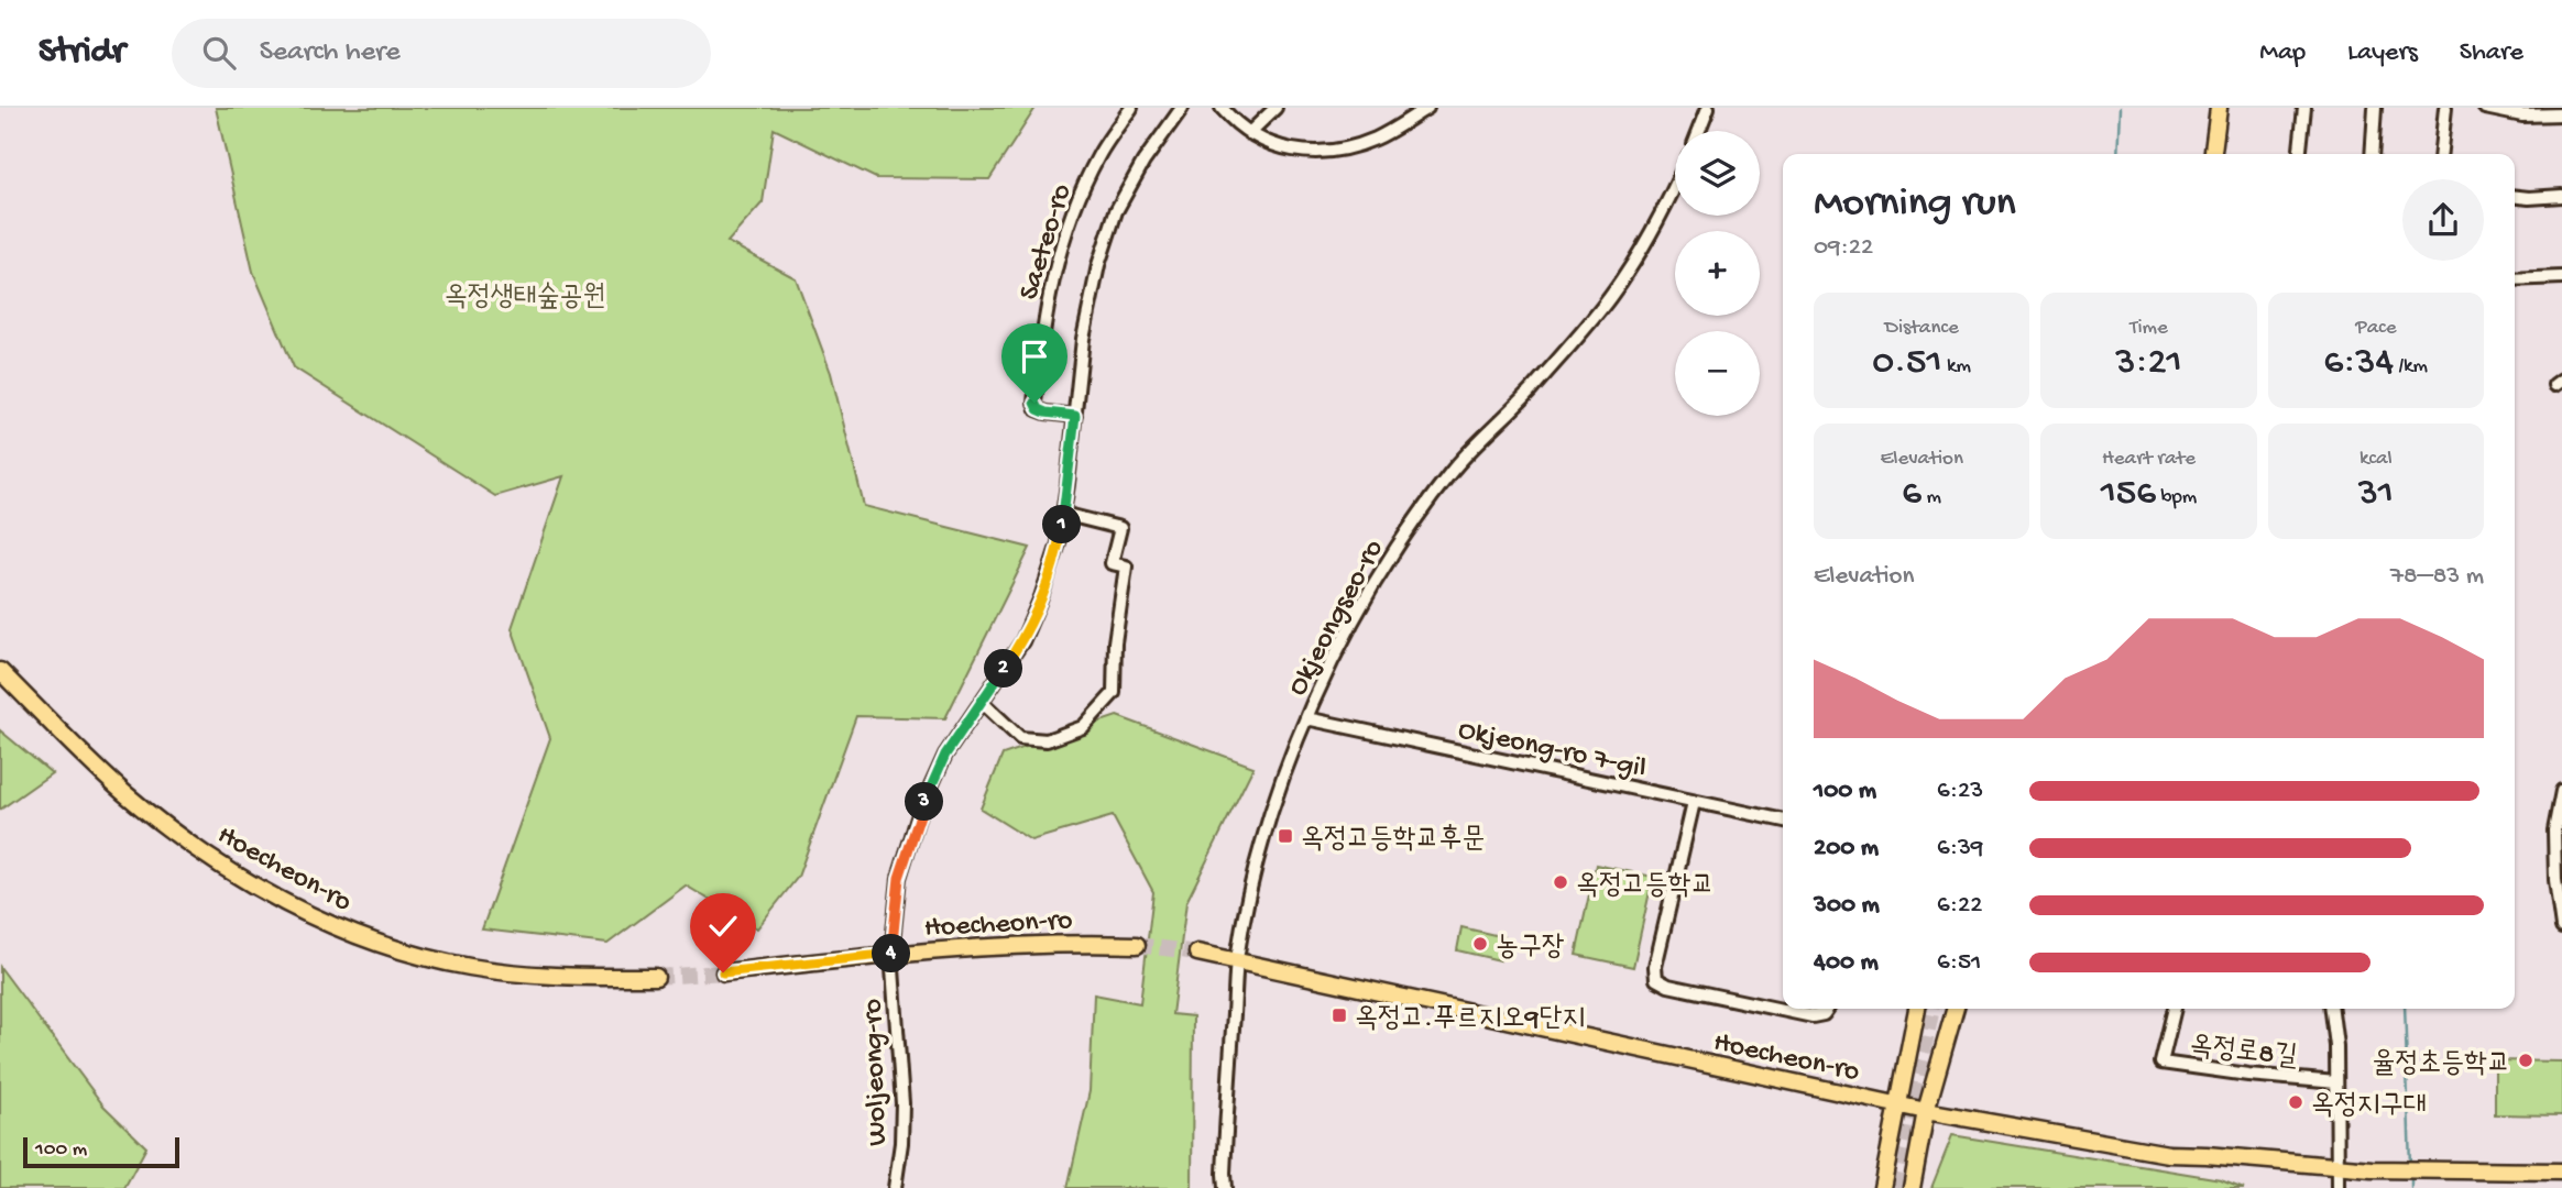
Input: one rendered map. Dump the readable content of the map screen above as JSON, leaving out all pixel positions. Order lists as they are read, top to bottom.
{
  "streets": {
    "main road": ["Hoecheon-ro"],
    "street": [
      "Saeteo-ro",
      "Okjeongseo-ro",
      "Okjeong-ro 7-gil",
      "옥정로8길",
      "Woljeong-ro"
    ]
  },
  "crossings": [
    ["Saeteo-ro", "Hoecheon-ro"],
    ["Saeteo-ro", "Woljeong-ro"],
    ["Okjeongseo-ro", "Okjeong-ro 7-gil"],
    ["Okjeongseo-ro", "Hoecheon-ro"],
    ["Hoecheon-ro", "Woljeong-ro"]
  ],
  "parks": ["옥정생태숲공원"],
  "places": {
    "transit": ["옥정고등학교후문", "옥정고.푸르지오9단지"],
    "other": [
      "옥정고등학교",
      "농구장",
      "율정초등학교",
      "옥정지구대"
    ]
  },
  "scale_bar": "100 m",
  "page": {
    "header": "Stridr",
    "search": "Search here",
    "nav": ["Map", "Layers", "Share"],
    "map_buttons": ["+", "−"],
    "heading": ["Morning run", "09:22"],
    "stats": [
      ["Distance", "0.51 km"],
      ["Time", "3:21"],
      ["Pace", "6:34 /km"],
      ["Elevation", "6 m"],
      ["Heart rate", "156 bpm"],
      ["kcal", "31"]
    ],
    "pins": [
      "1",
      "2",
      "3",
      "4"
    ],
    "chart": ["Elevation", "78–83 m"],
    "list": [
      {
        "name": "100 m",
        "note": "6:23"
      },
      {
        "name": "200 m",
        "note": "6:39"
      },
      {
        "name": "300 m",
        "note": "6:22"
      },
      {
        "name": "400 m",
        "note": "6:51"
      }
    ],
    "scale": "100 m"
  }
}
